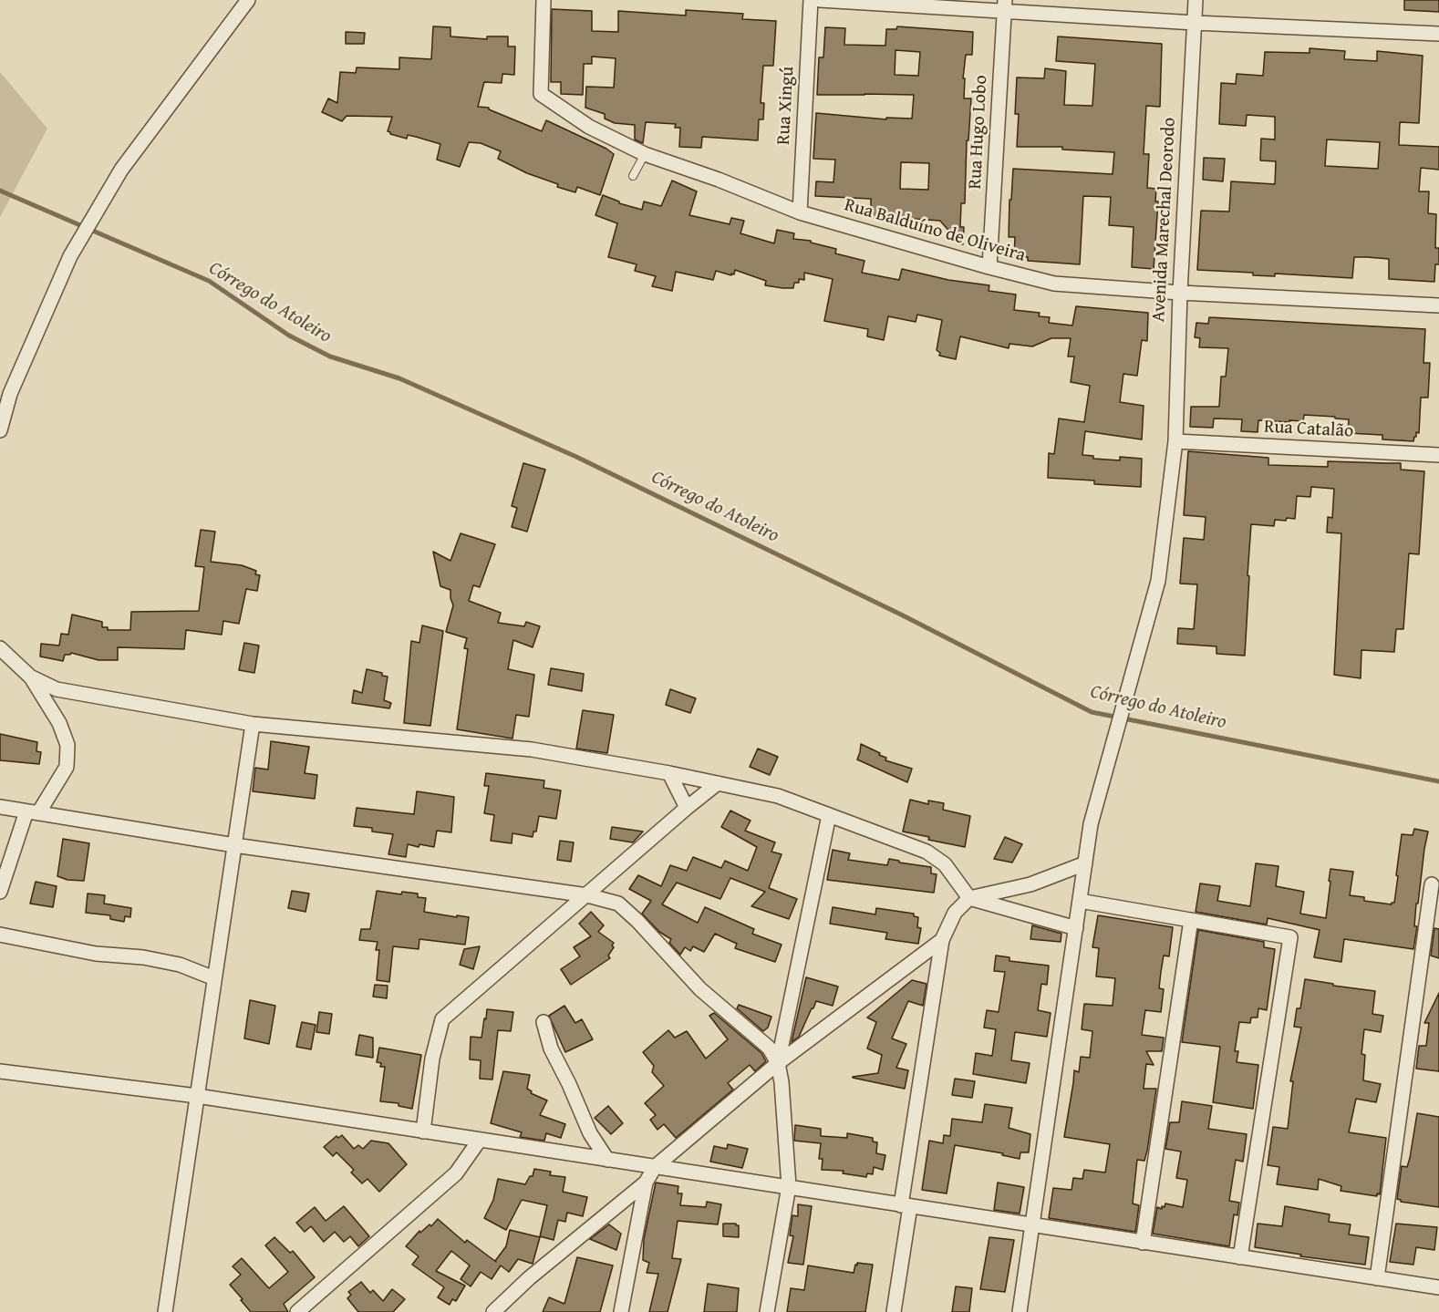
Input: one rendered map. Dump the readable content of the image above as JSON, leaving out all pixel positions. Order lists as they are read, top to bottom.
{
  "streets": {
    "street": [
      "Rua Xingú",
      "Rua Hugo Lobo",
      "Avenida Marechal Deorodo",
      "Rua Balduíno de Oliveira",
      "Rua Catalão"
    ]
  },
  "crossings": [
    ["Rua Xingú", "Rua Balduíno de Oliveira"],
    ["Rua Hugo Lobo", "Rua Balduíno de Oliveira"],
    ["Avenida Marechal Deorodo", "Rua Balduíno de Oliveira"],
    ["Avenida Marechal Deorodo", "Rua Catalão"]
  ],
  "water": ["Córrego do Atoleiro"]
}
